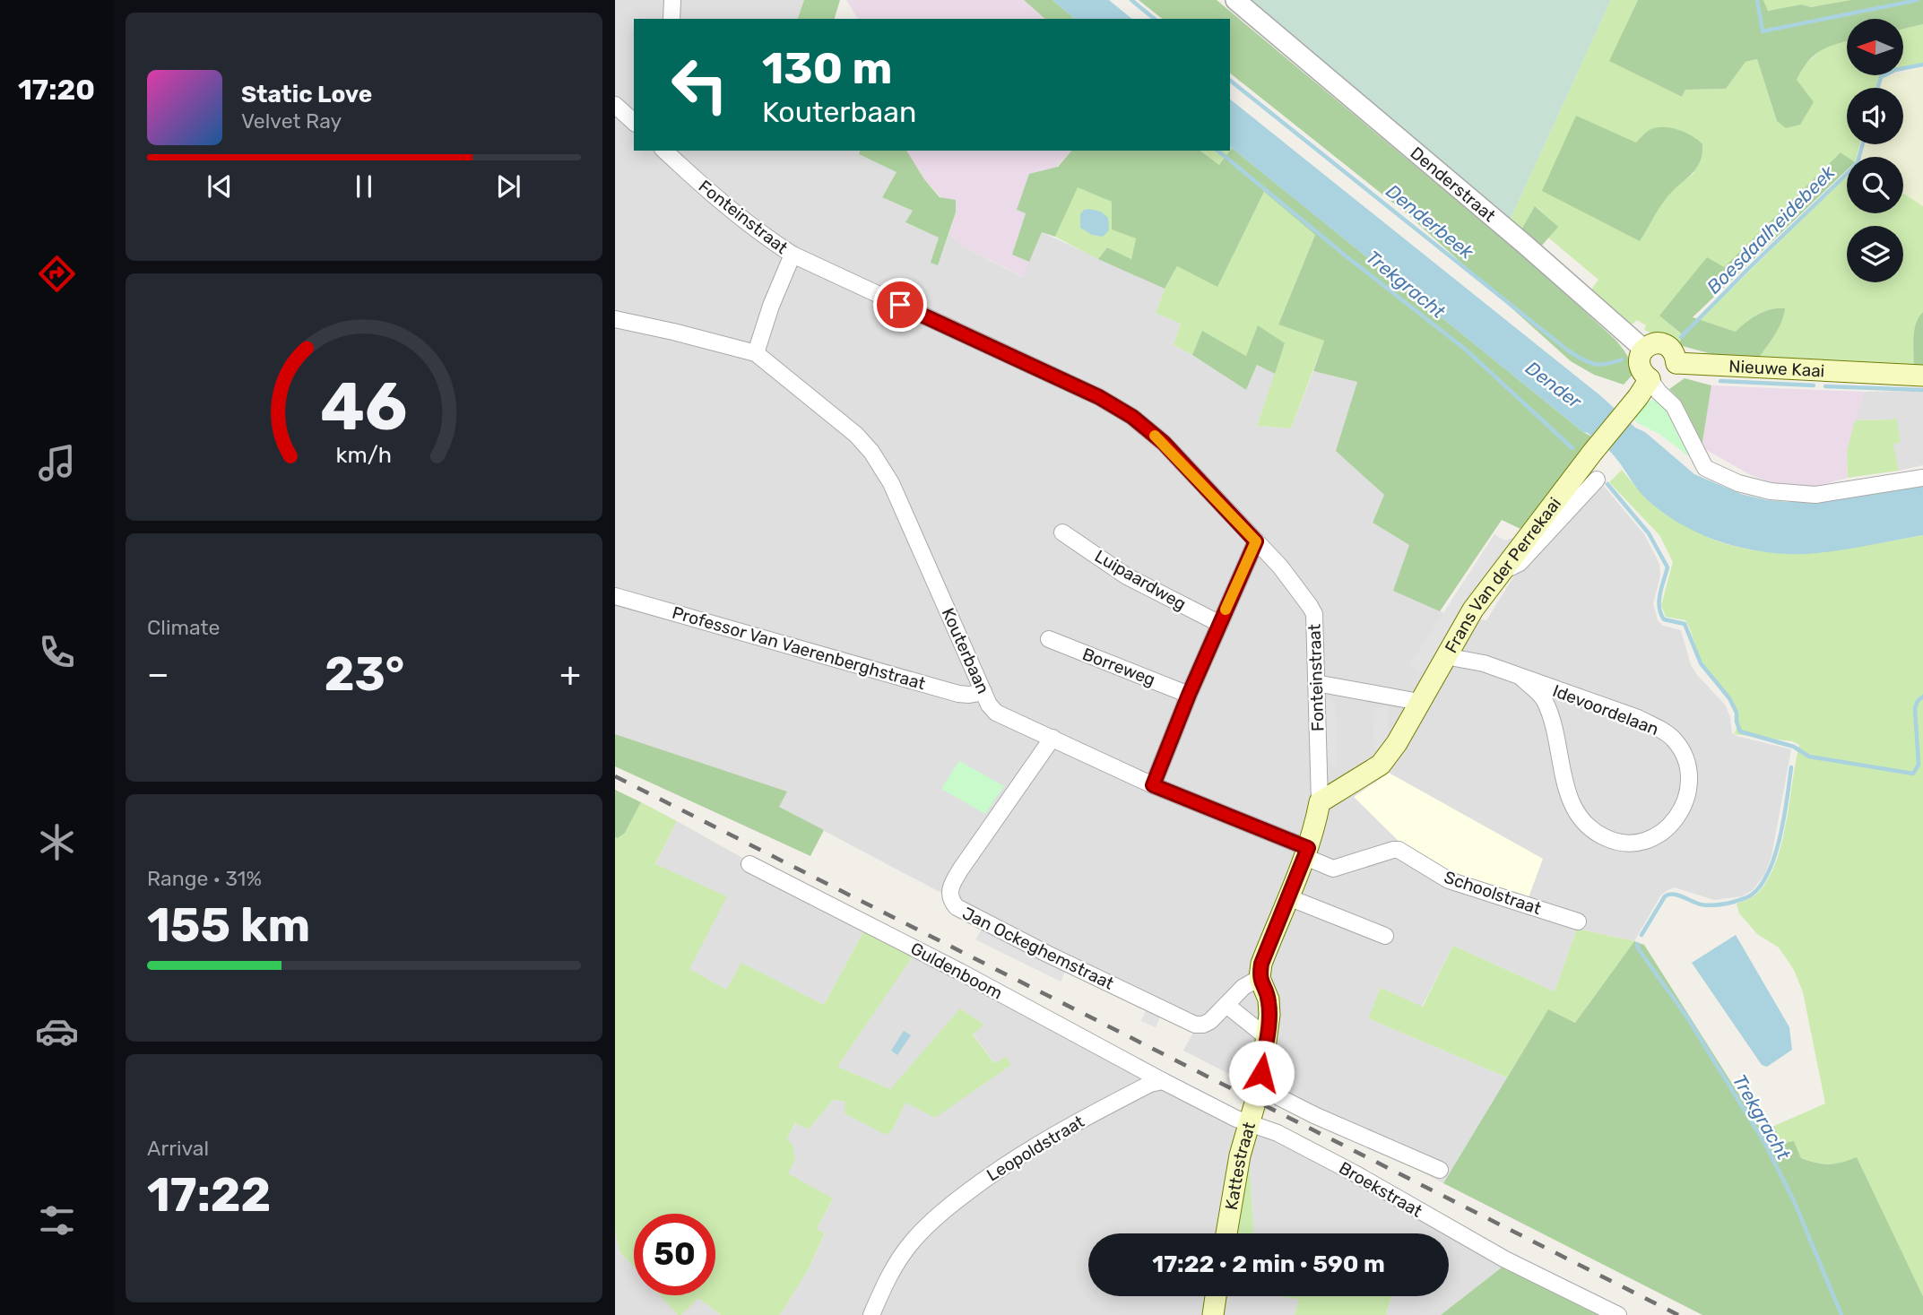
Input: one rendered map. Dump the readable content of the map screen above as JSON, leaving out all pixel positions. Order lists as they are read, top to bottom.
{
  "streets": {
    "main road": ["Nieuwe Kaai", "Frans Van der Perrekaai", "Kattestraat"],
    "street": [
      "Denderstraat",
      "Fonteinstraat",
      "Luipaardweg",
      "Professor Van Vaerenberghstraat",
      "Kouterbaan",
      "Borreweg",
      "Idevoordelaan",
      "Schoolstraat",
      "Jan Ockeghemstraat",
      "Guldenboom",
      "Leopoldstraat",
      "Broekstraat"
    ]
  },
  "crossings": [
    ["Denderstraat", "Nieuwe Kaai"],
    ["Denderstraat", "Frans Van der Perrekaai"],
    ["Fonteinstraat", "Frans Van der Perrekaai"],
    ["Nieuwe Kaai", "Frans Van der Perrekaai"],
    ["Frans Van der Perrekaai", "Idevoordelaan"],
    ["Professor Van Vaerenberghstraat", "Kouterbaan"],
    ["Kouterbaan", "Schoolstraat"],
    ["Kouterbaan", "Jan Ockeghemstraat"],
    ["Guldenboom", "Leopoldstraat"],
    ["Kattestraat", "Broekstraat"]
  ],
  "water": [
    "Denderbeek",
    "Boesdaalheidebeek",
    "Trekgracht",
    "Dender"
  ],
  "north": "left",
  "page": {
    "tabs": "17:20",
    "turn": ["130 m", "Kouterbaan"],
    "song": ["Static Love", "Velvet Ray"],
    "tile": [
      "Climate",
      ["Range · 31%", "155 km"],
      ["Arrival", "17:22"]
    ],
    "heat": ["−", "23°", "+"],
    "limit": "50",
    "trip": "17:22 · 2 min · 590 m",
    "gauge": ["46", "km/h"]
  }
}
